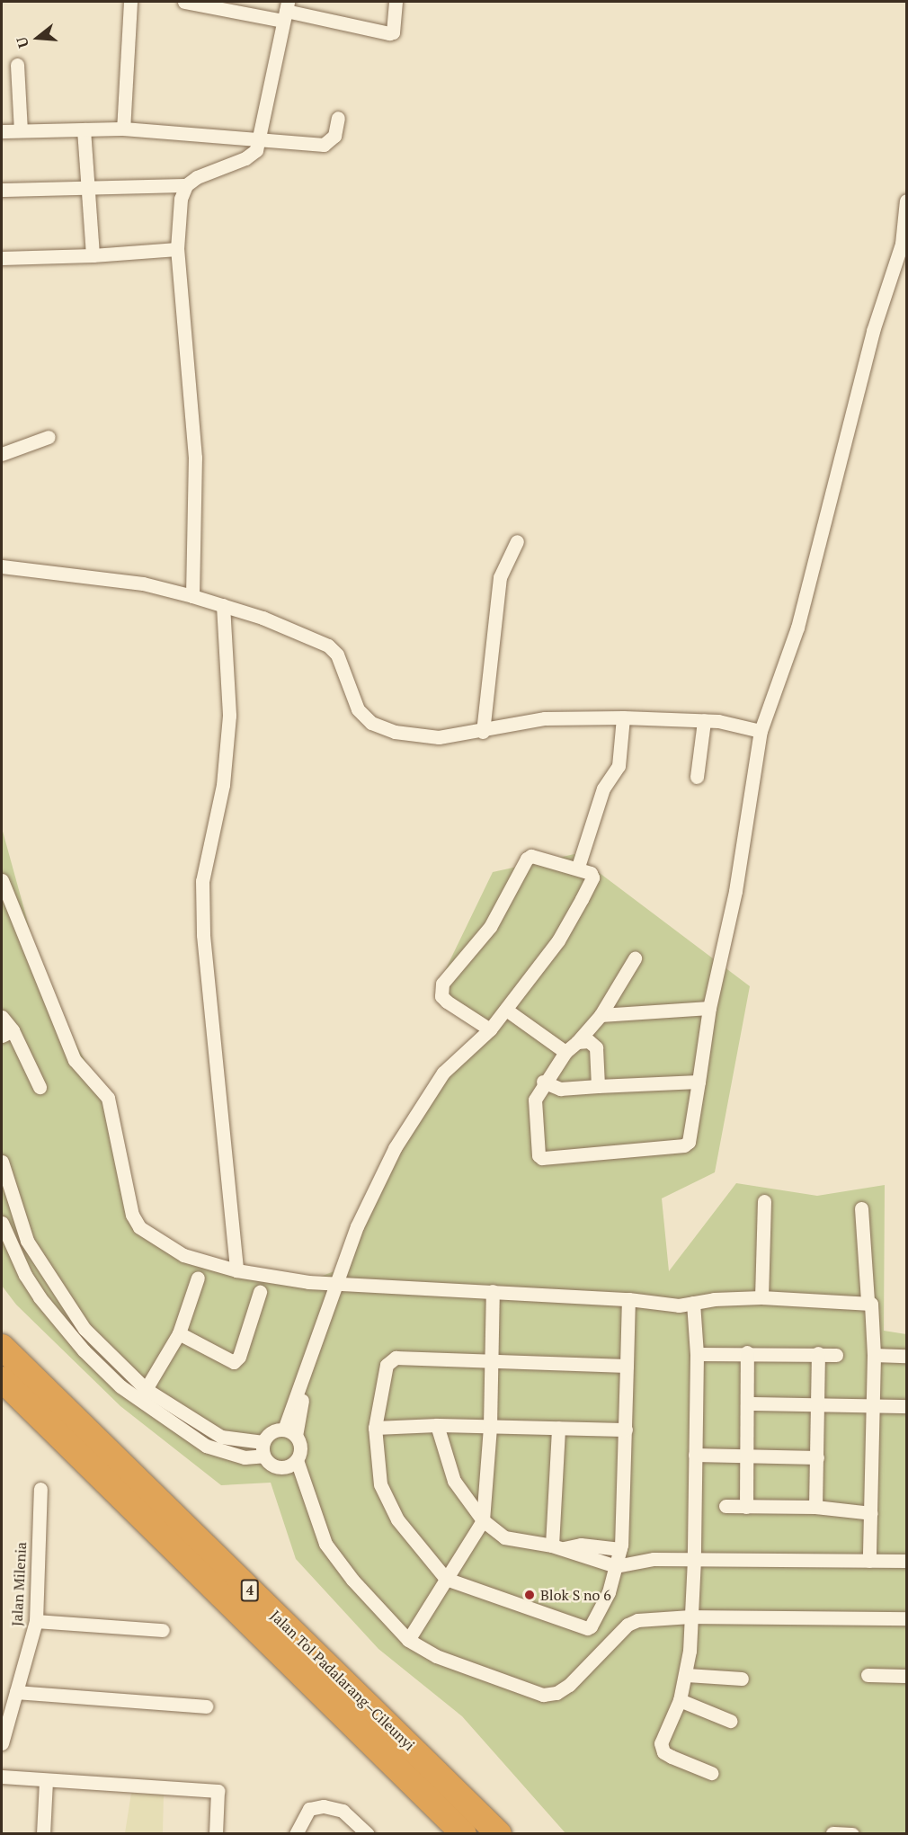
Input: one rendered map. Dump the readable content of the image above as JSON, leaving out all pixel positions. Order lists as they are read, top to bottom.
{
  "streets": {
    "highway": ["4", "Jalan Tol Padalarang–Cileunyi"],
    "street": ["Jalan Milenia"]
  },
  "places": ["Blok S no 6"],
  "north": "left"
}
